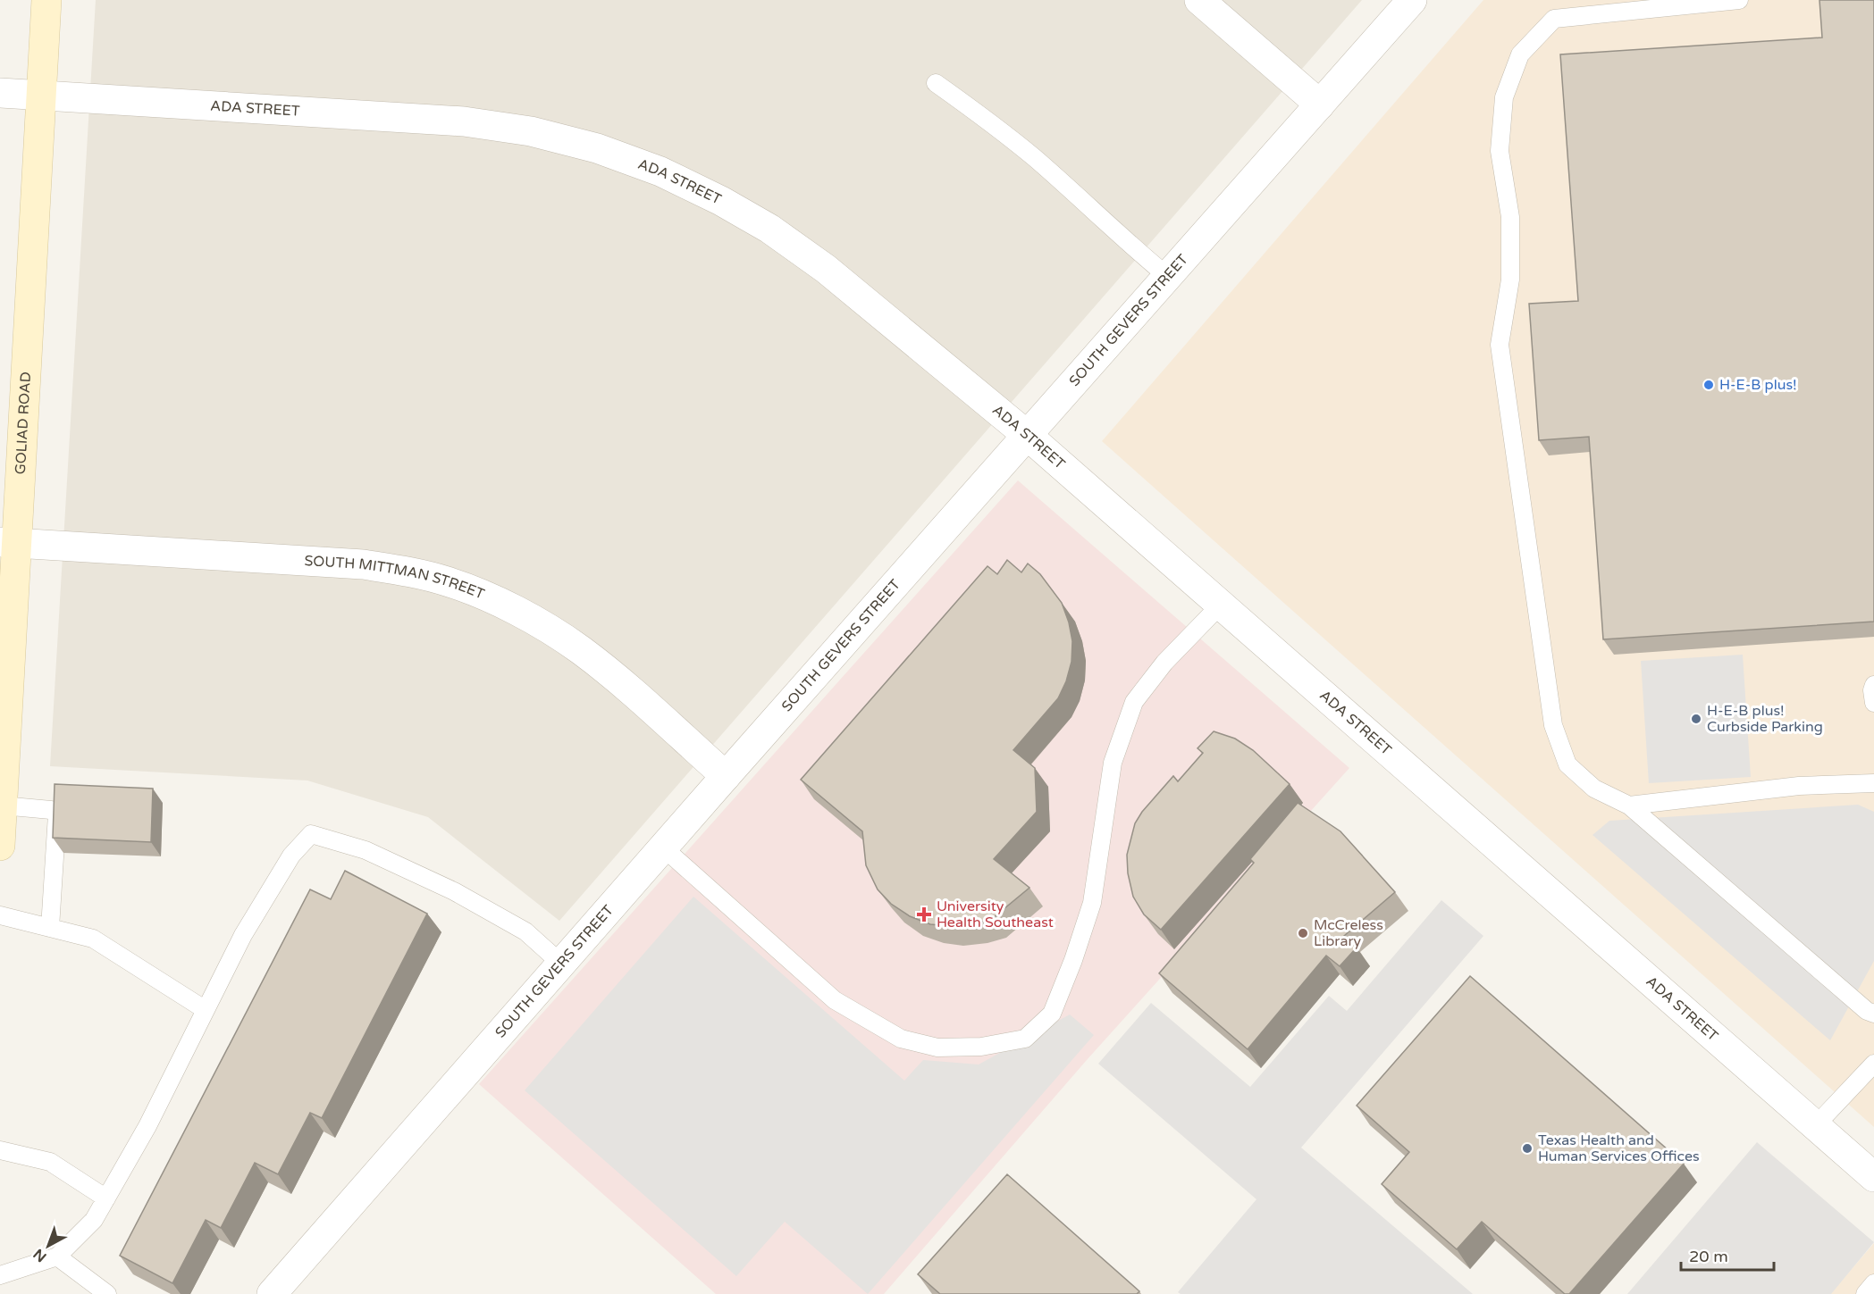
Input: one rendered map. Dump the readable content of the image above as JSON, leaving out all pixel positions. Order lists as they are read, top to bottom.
{
  "streets": {
    "main road": ["GOLIAD ROAD"],
    "street": ["ADA STREET", "SOUTH GEVERS STREET", "SOUTH MITTMAN STREET"]
  },
  "crossings": [
    ["ADA STREET", "SOUTH GEVERS STREET"],
    ["ADA STREET", "GOLIAD ROAD"],
    ["SOUTH GEVERS STREET", "SOUTH MITTMAN STREET"],
    ["GOLIAD ROAD", "SOUTH MITTMAN STREET"]
  ],
  "places": {
    "other": [
      "H-E-B plus!",
      "H-E-B plus! Curbside Parking",
      "McCreless Library",
      "Texas Health and Human Services Offices"
    ],
    "health": ["University Health Southeast"]
  },
  "scale_bar": "20 m",
  "north": "bottom left"
}
